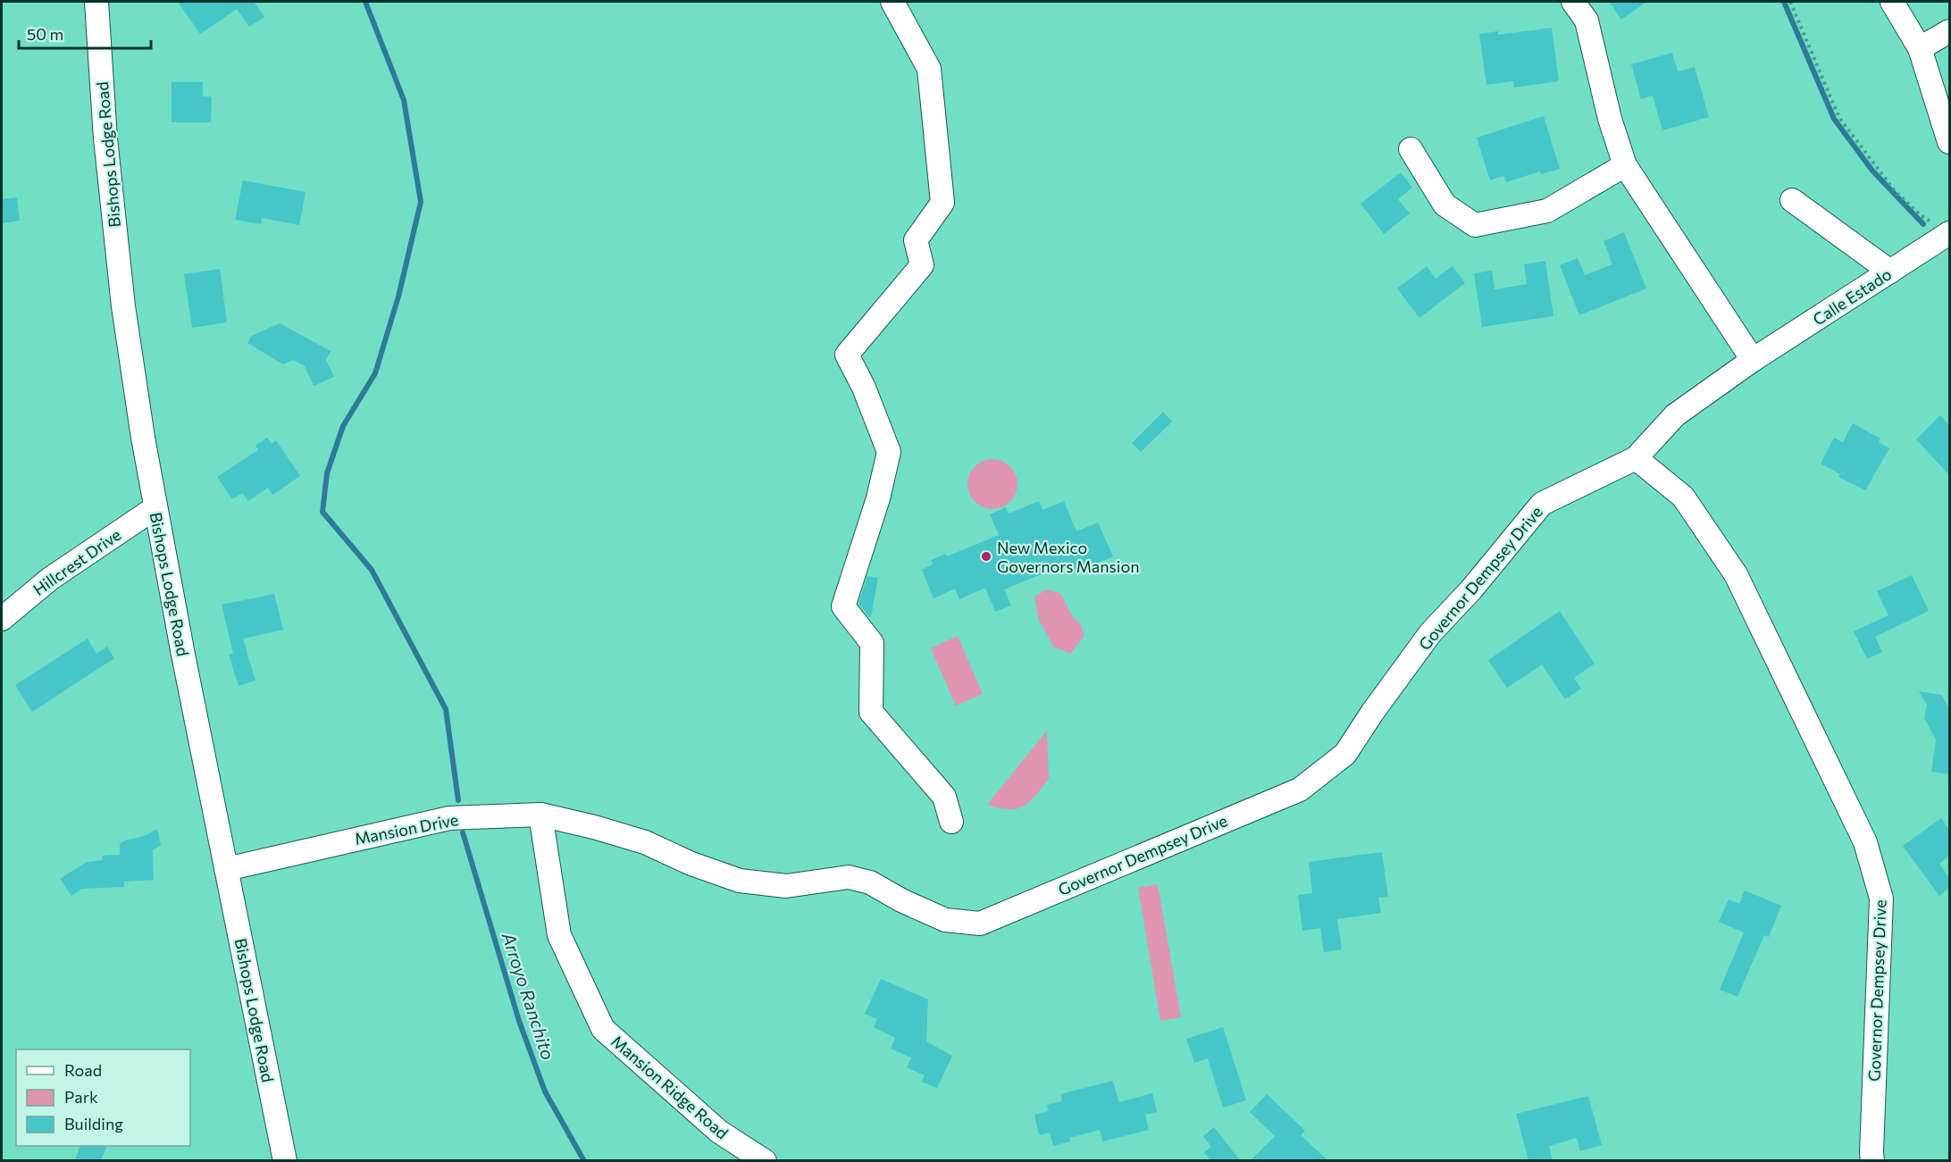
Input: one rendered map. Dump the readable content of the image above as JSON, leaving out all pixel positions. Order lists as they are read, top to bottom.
{
  "streets": {
    "street": [
      "Bishops Lodge Road",
      "Calle Estado",
      "Hillcrest Drive",
      "Governor Dempsey Drive",
      "Mansion Drive",
      "Mansion Ridge Road"
    ]
  },
  "crossings": [
    ["Bishops Lodge Road", "Hillcrest Drive"],
    ["Bishops Lodge Road", "Mansion Drive"],
    ["Calle Estado", "Governor Dempsey Drive"],
    ["Governor Dempsey Drive", "Mansion Drive"],
    ["Mansion Drive", "Mansion Ridge Road"]
  ],
  "water": ["Arroyo Ranchito"],
  "places": ["New Mexico Governors Mansion"],
  "legend": ["Road", "Park", "Building"],
  "scale_bar": "50 m"
}
